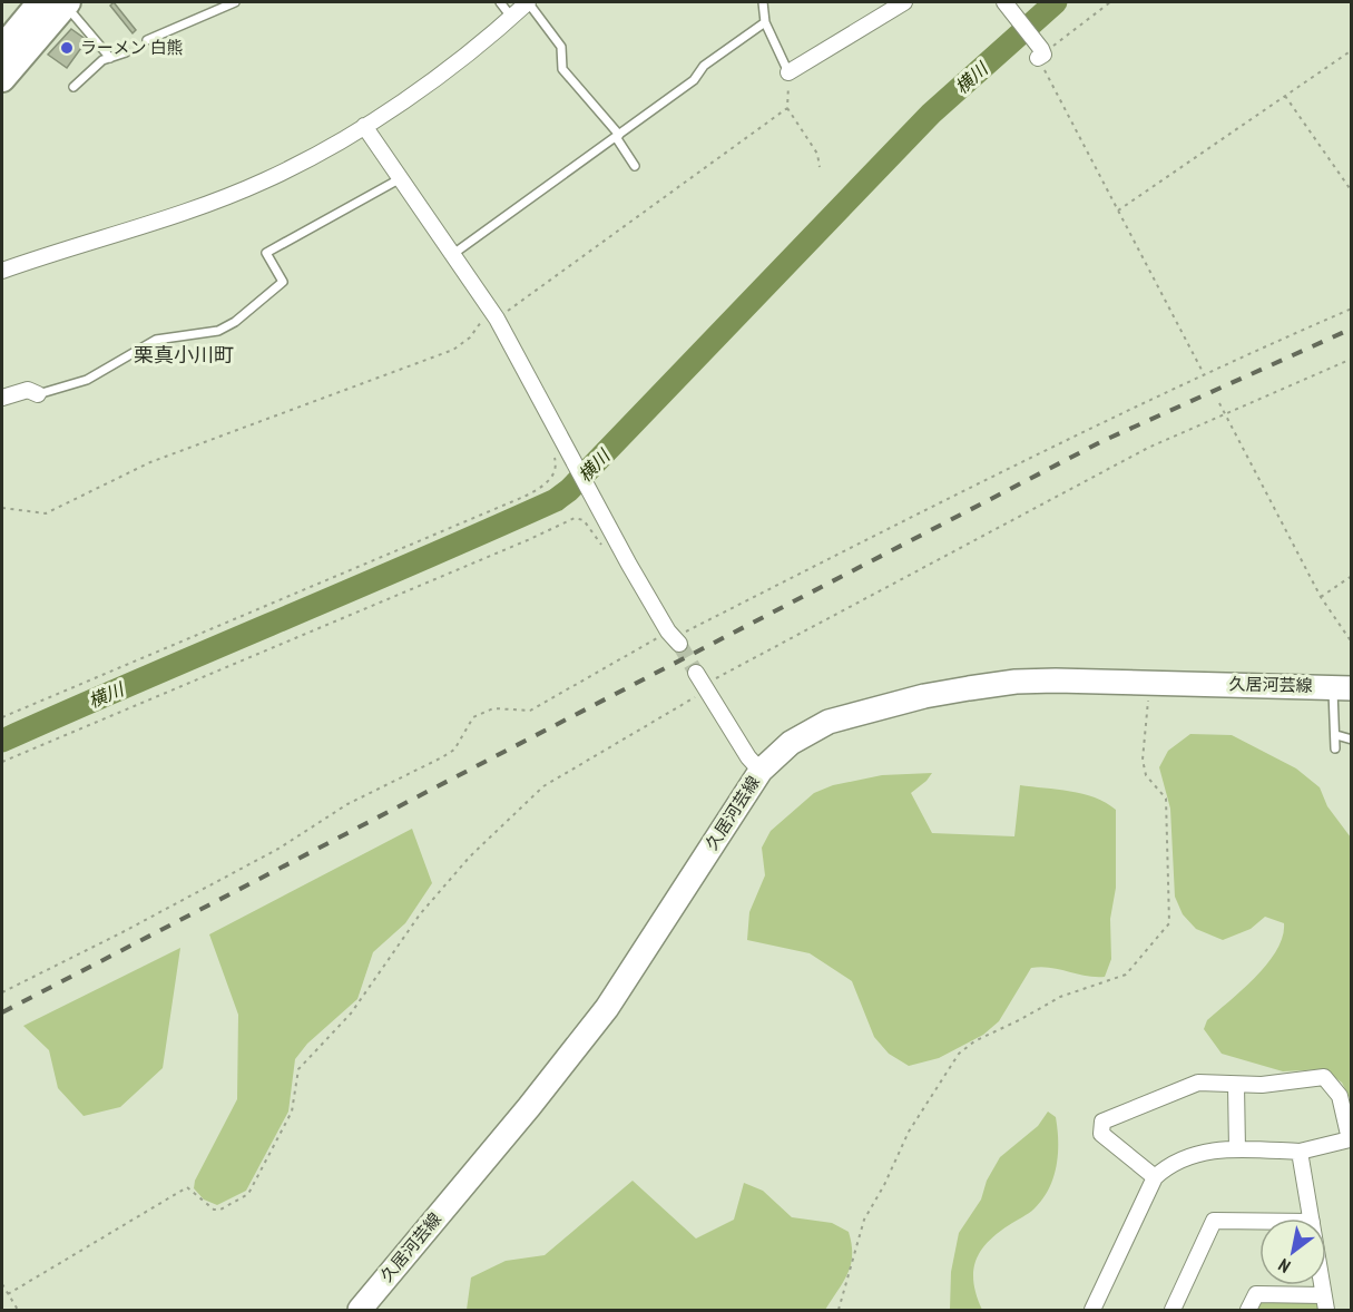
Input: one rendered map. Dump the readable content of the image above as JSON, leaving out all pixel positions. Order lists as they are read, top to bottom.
{
  "streets": {
    "main road": ["久居河芸線"]
  },
  "districts": ["栗真小川町"],
  "water": ["横川"],
  "places": ["ラーメン 白熊"],
  "north": "bottom left"
}
